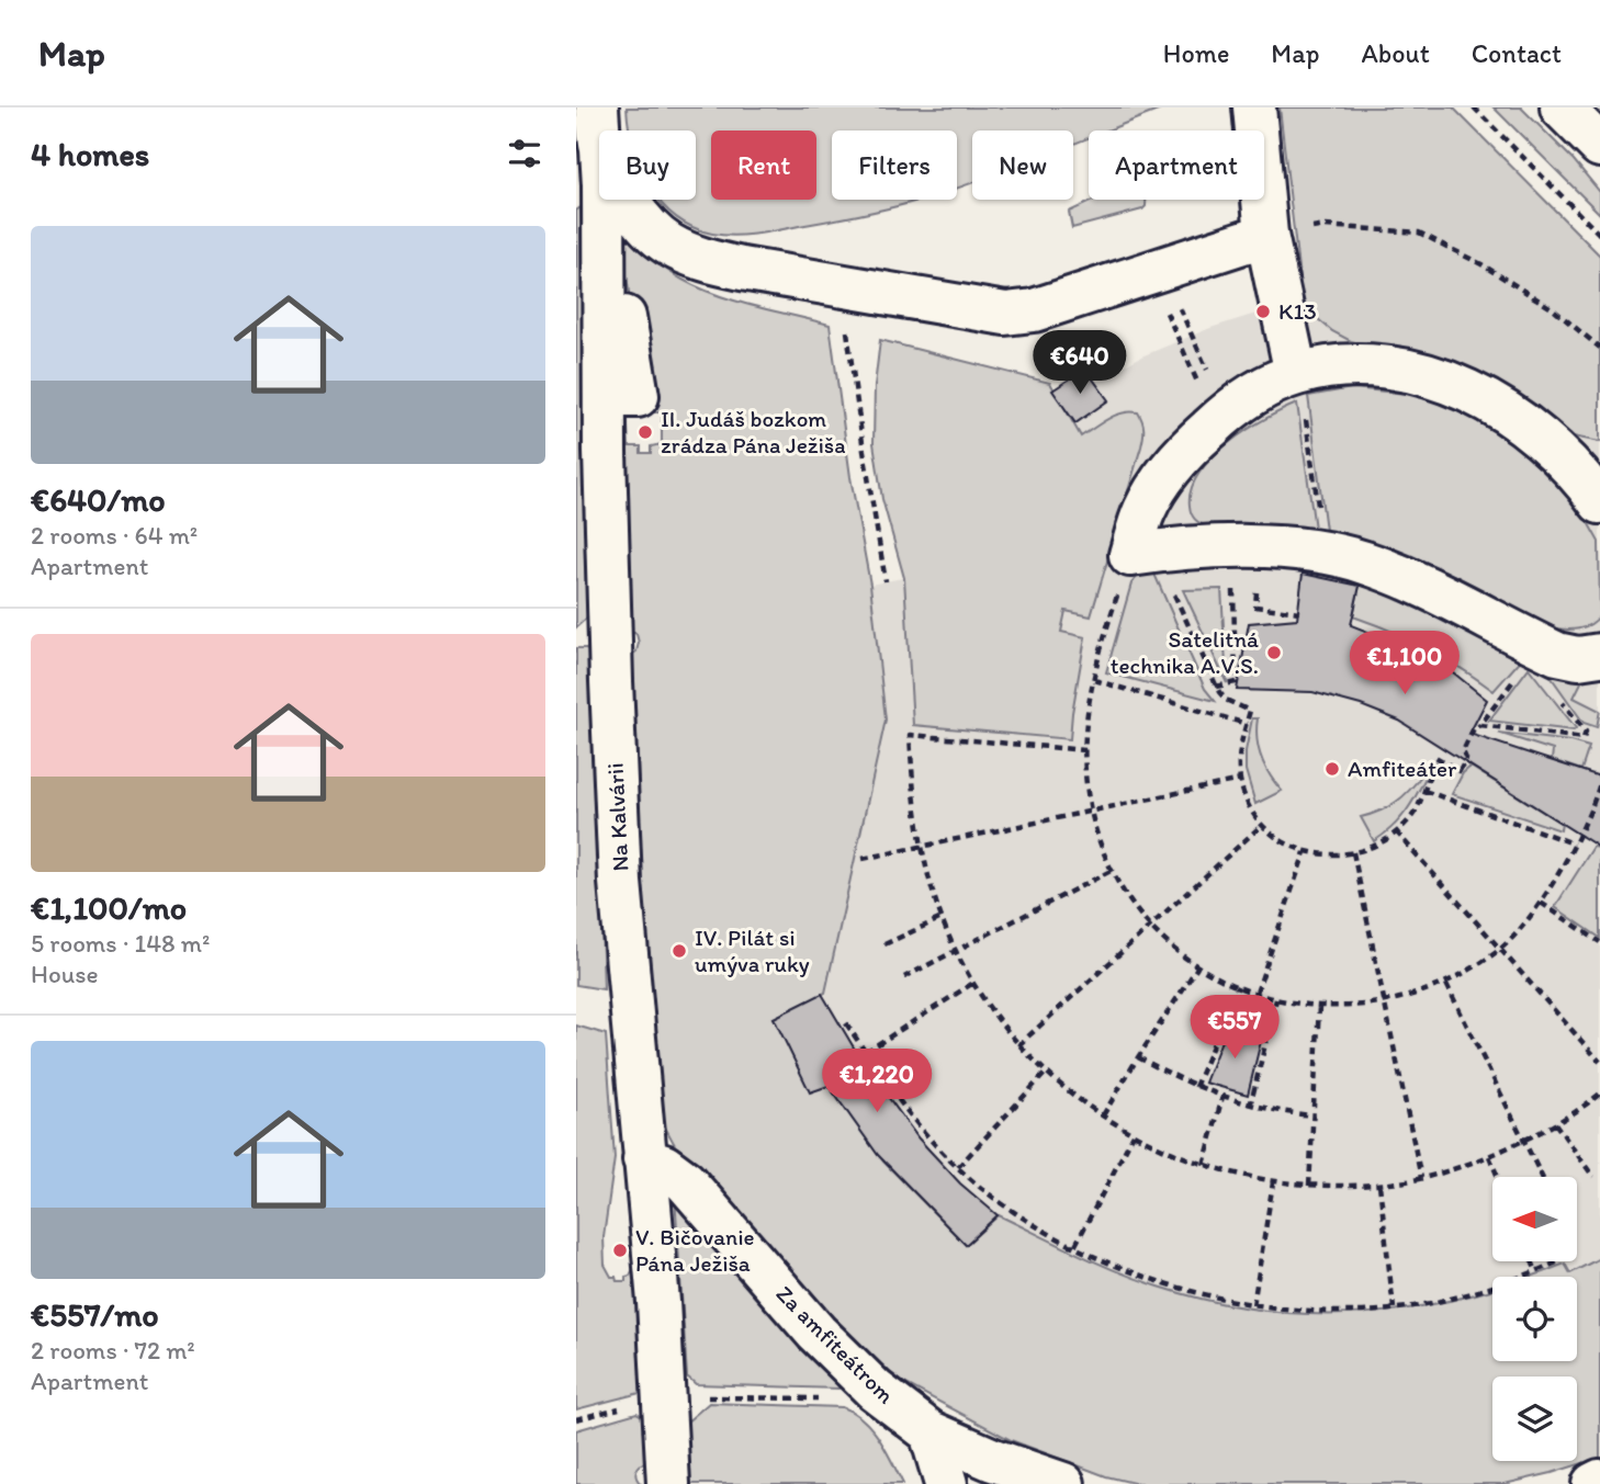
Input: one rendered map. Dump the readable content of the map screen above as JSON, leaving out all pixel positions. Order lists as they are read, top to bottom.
{
  "streets": {
    "street": ["Na Kalvárii", "Za amfiteátrom"]
  },
  "crossings": [
    ["Na Kalvárii", "Za amfiteátrom"]
  ],
  "places": [
    "K13",
    "II. Judáš bozkom zrádza Pána Ježiša",
    "Satelitná technika A.V.S.",
    "Amfiteáter",
    "IV. Pilát si umýva ruky",
    "V. Bičovanie Pána Ježiša"
  ],
  "north": "left",
  "page": {
    "header": "Map",
    "nav": [
      "Home",
      "Map",
      "About",
      "Contact"
    ],
    "heading": "4 homes",
    "chip": [
      "Buy",
      "Rent",
      "Filters",
      "New",
      "Apartment"
    ],
    "list": [
      {
        "name": "€640/mo",
        "note": "2 rooms · 64 m² · Apartment"
      },
      {
        "name": "€1,100/mo",
        "note": "5 rooms · 148 m² · House"
      },
      {
        "name": "€557/mo",
        "note": "2 rooms · 72 m² · Apartment"
      }
    ],
    "price": [
      "€640",
      "€1,100",
      "€557",
      "€1,220"
    ]
  }
}
